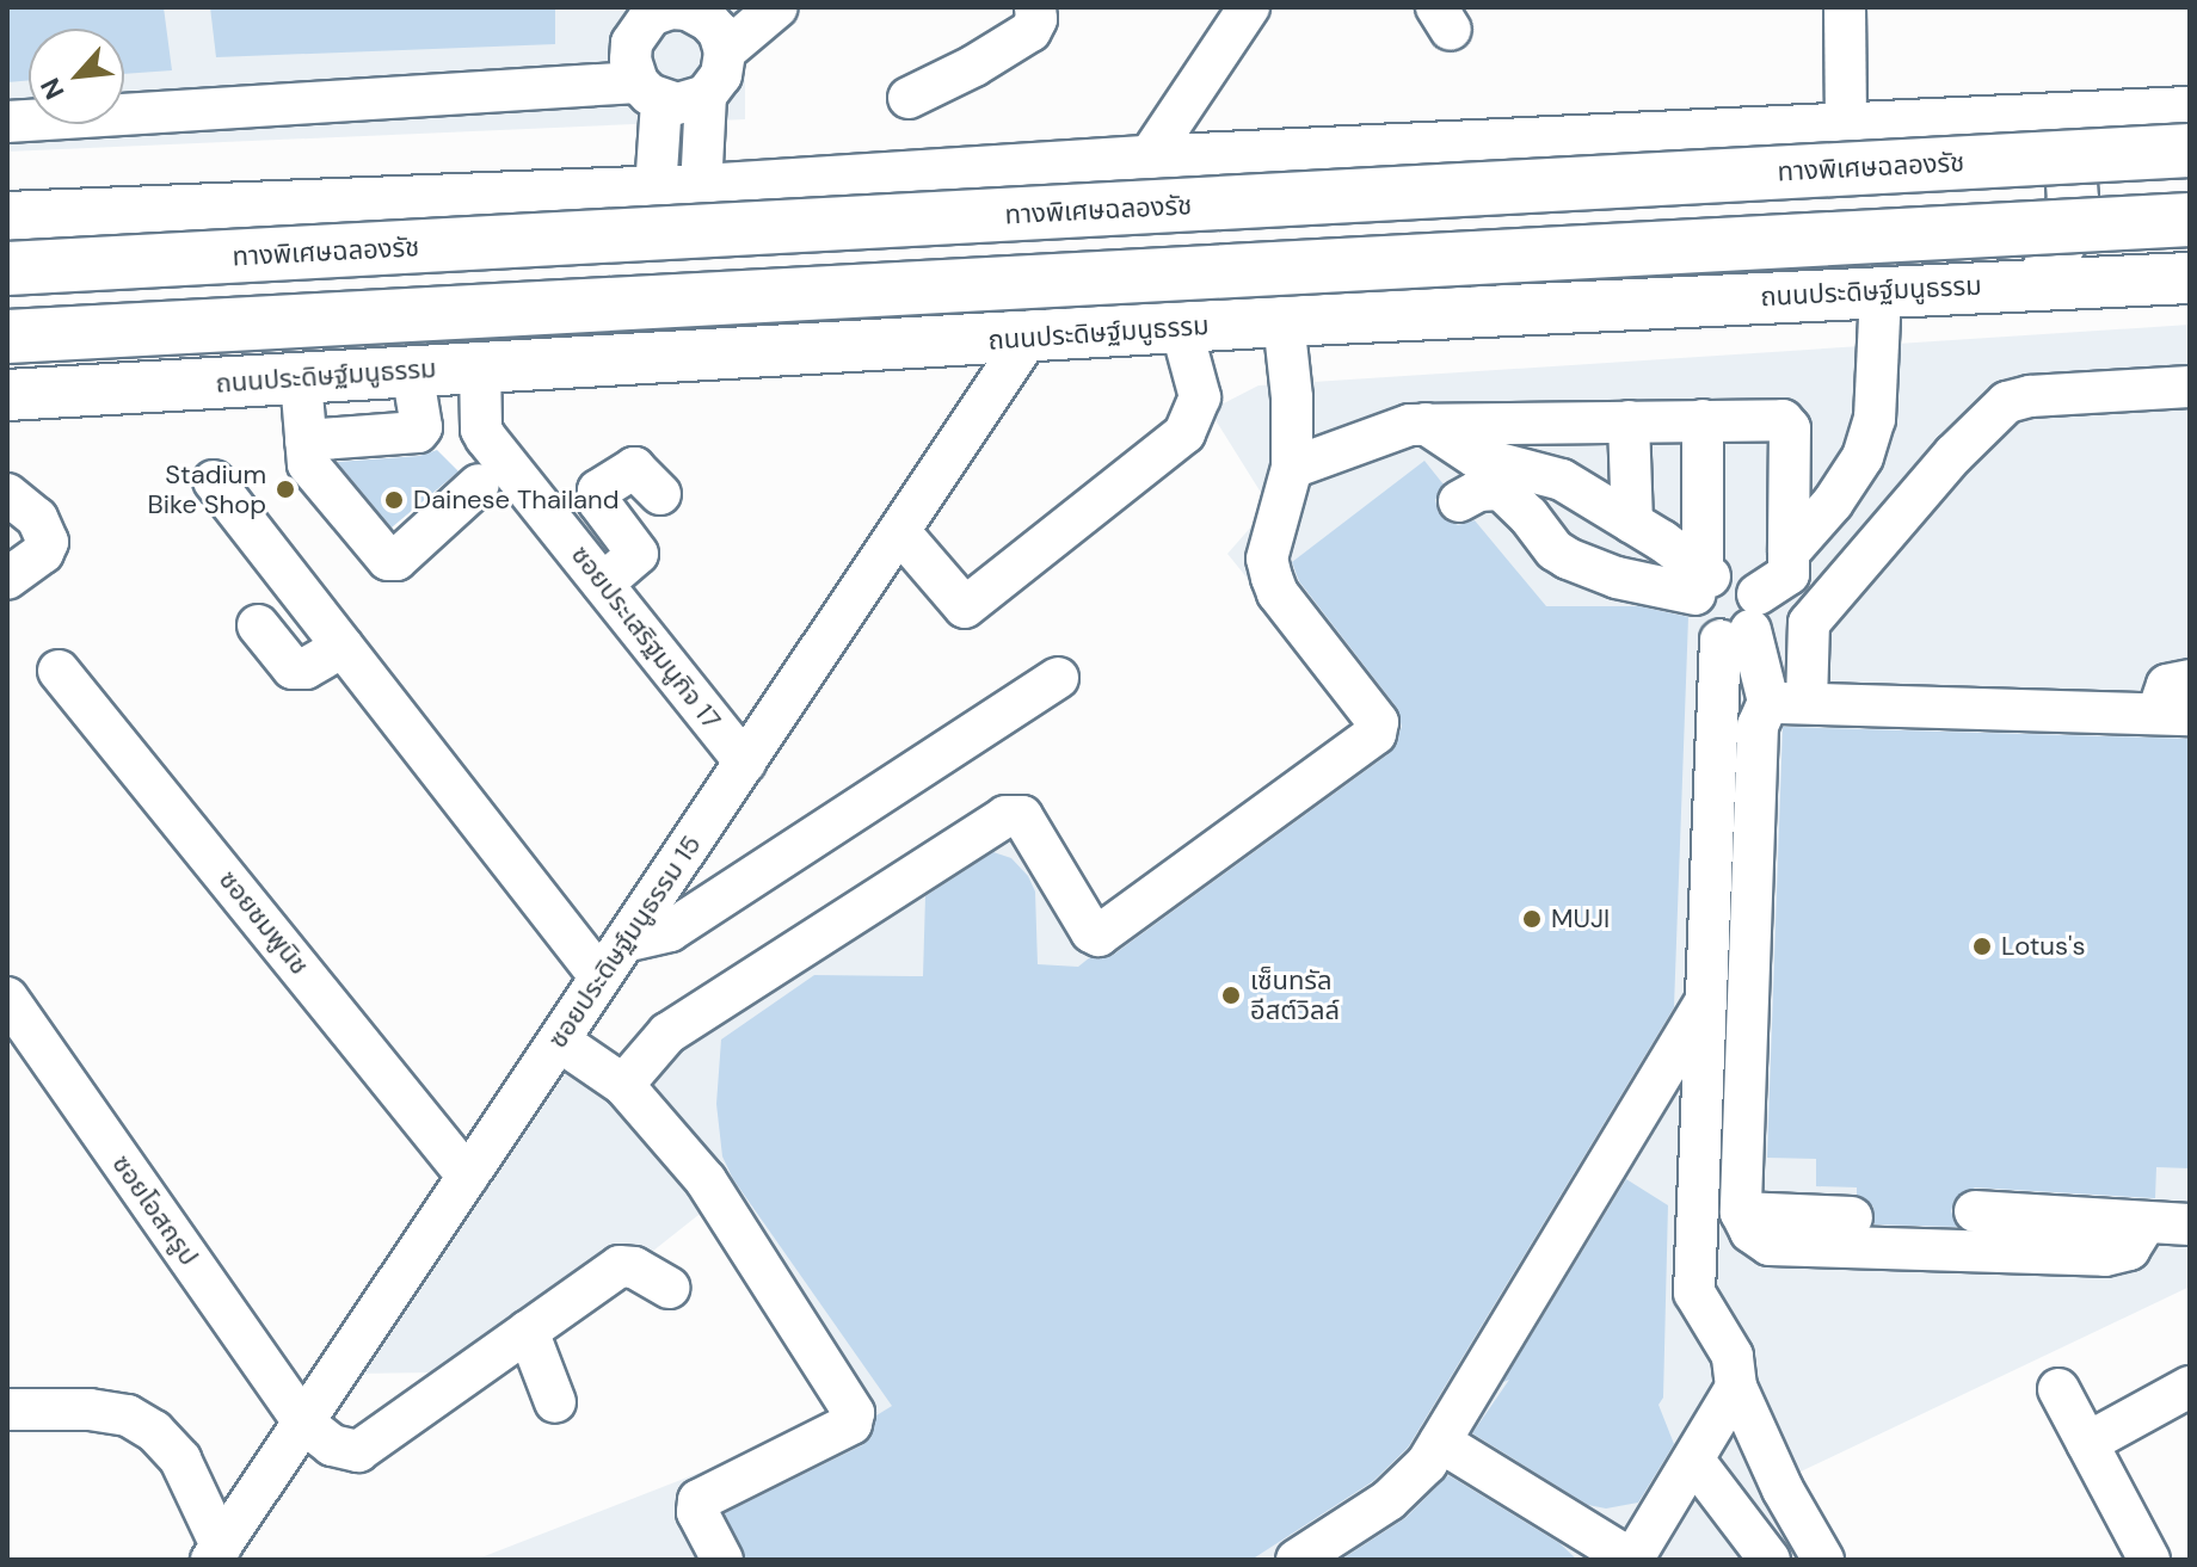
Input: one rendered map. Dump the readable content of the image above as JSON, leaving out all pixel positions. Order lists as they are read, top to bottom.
{
  "streets": {
    "highway": ["ทางพิเศษฉลองรัช"],
    "main road": ["ถนนประดิษฐ์มนูธรรม"],
    "street": [
      "ซอยประเสริฐมนูกิจ 17",
      "ซอยชมพูนิช",
      "ซอยประดิษฐ์มนูธรรม 15",
      "ซอยโอสถรูป"
    ]
  },
  "crossings": [
    ["ถนนประดิษฐ์มนูธรรม", "ซอยประเสริฐมนูกิจ 17"],
    ["ถนนประดิษฐ์มนูธรรม", "ซอยประดิษฐ์มนูธรรม 15"],
    ["ซอยประเสริฐมนูกิจ 17", "ซอยประดิษฐ์มนูธรรม 15"],
    ["ซอยชมพูนิช", "ซอยประดิษฐ์มนูธรรม 15"],
    ["ซอยประดิษฐ์มนูธรรม 15", "ซอยโอสถรูป"]
  ],
  "places": [
    "Stadium Bike Shop",
    "Dainese Thailand",
    "MUJI",
    "Lotus's",
    "เซ็นทรัล อีสต์วิลล์"
  ],
  "north": "bottom left"
}
